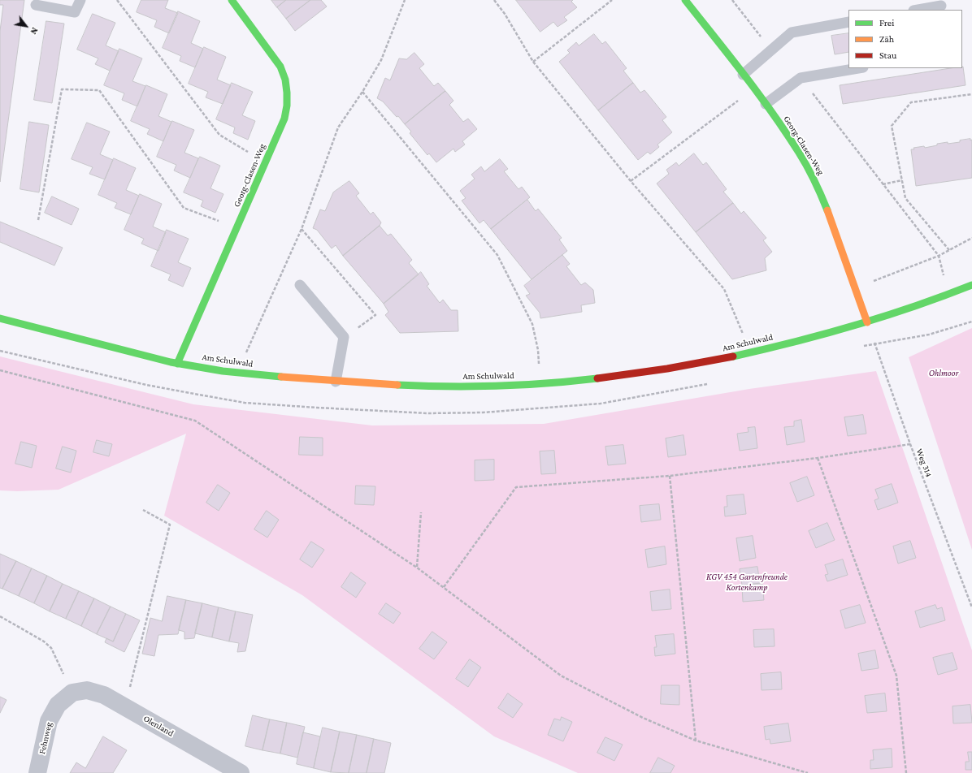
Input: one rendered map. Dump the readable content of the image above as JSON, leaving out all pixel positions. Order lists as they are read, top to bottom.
{
  "streets": {
    "street": [
      "Georg-Clasen-Weg",
      "Am Schulwald",
      "Olenland",
      "Fehnweg"
    ],
    "path": ["Weg 314"]
  },
  "crossings": [
    ["Georg-Clasen-Weg", "Am Schulwald"],
    ["Georg-Clasen-Weg", "Weg 314"],
    ["Am Schulwald", "Weg 314"],
    ["Olenland", "Fehnweg"]
  ],
  "parks": ["Ohlmoor", "KGV 454 Gartenfreunde Kortenkamp"],
  "legend": ["Frei", "Zäh", "Stau"],
  "north": "bottom right"
}
